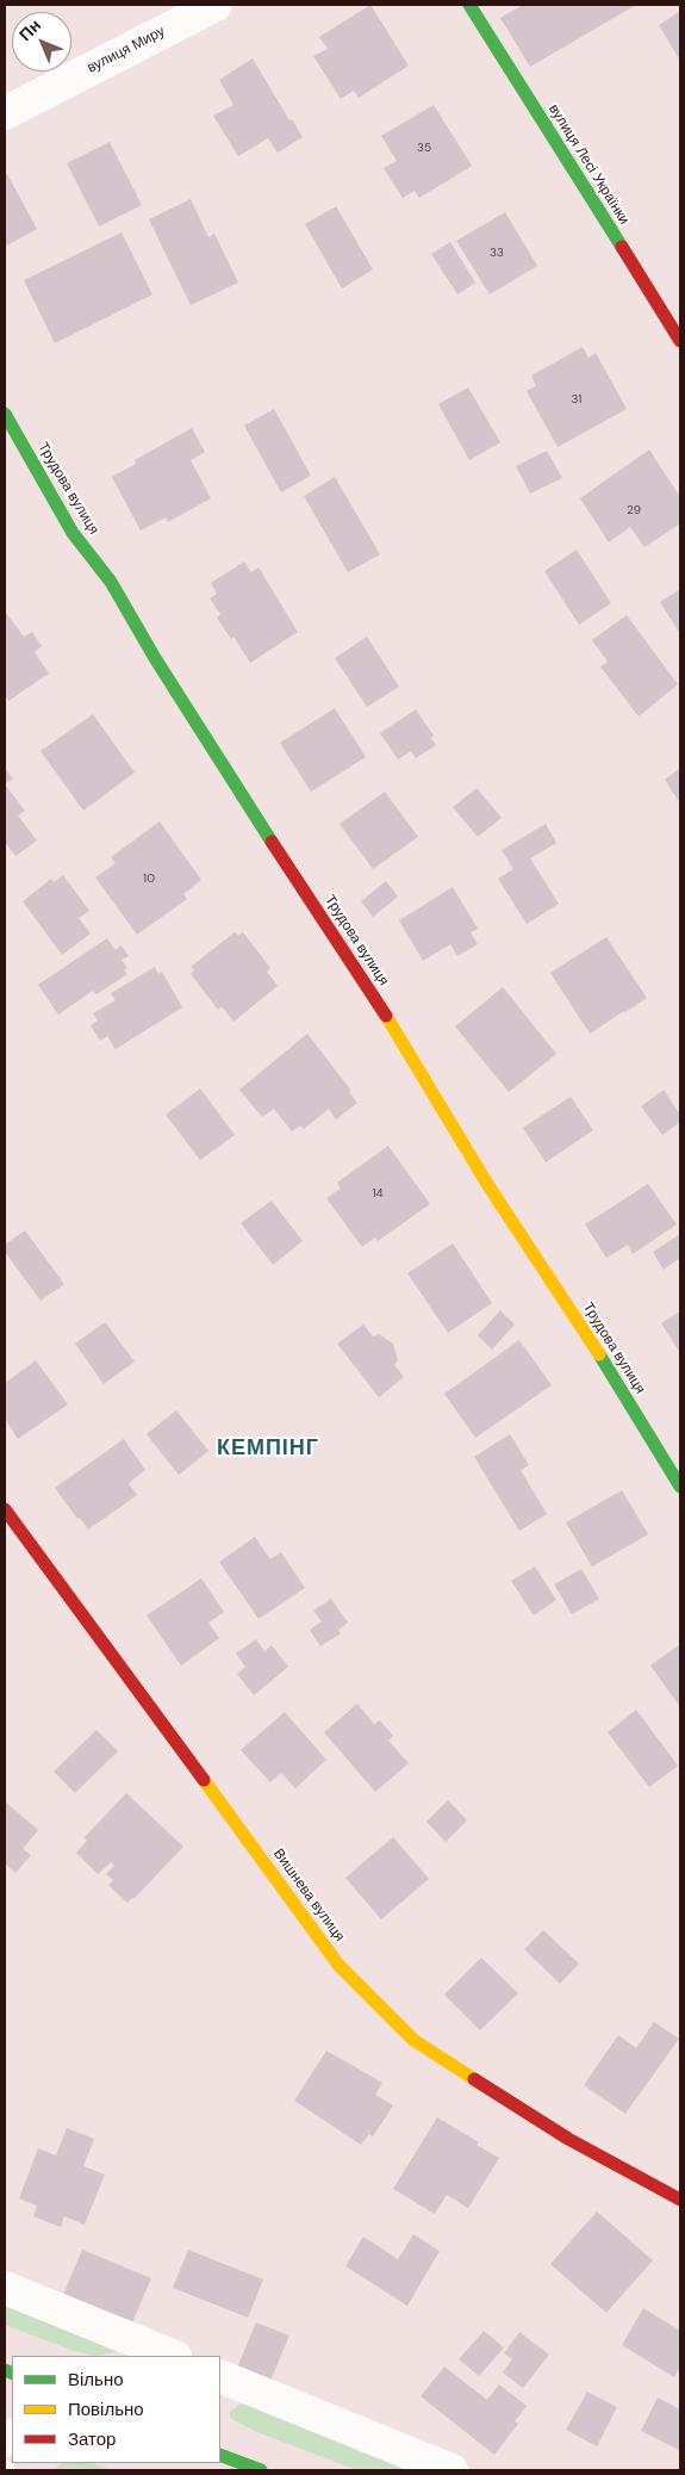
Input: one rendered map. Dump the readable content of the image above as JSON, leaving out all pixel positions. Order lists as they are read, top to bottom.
{
  "streets": {
    "main road": ["вулиця Лесі Українки", "Трудова вулиця", "Вишнева вулиця"],
    "street": ["вулиця Миру"]
  },
  "districts": ["КЕМПІНГ"],
  "house_numbers": [
    "35",
    "33",
    "31",
    "29",
    "10",
    "14"
  ],
  "legend": ["Вільно", "Повільно", "Затор"],
  "north": "top left"
}
